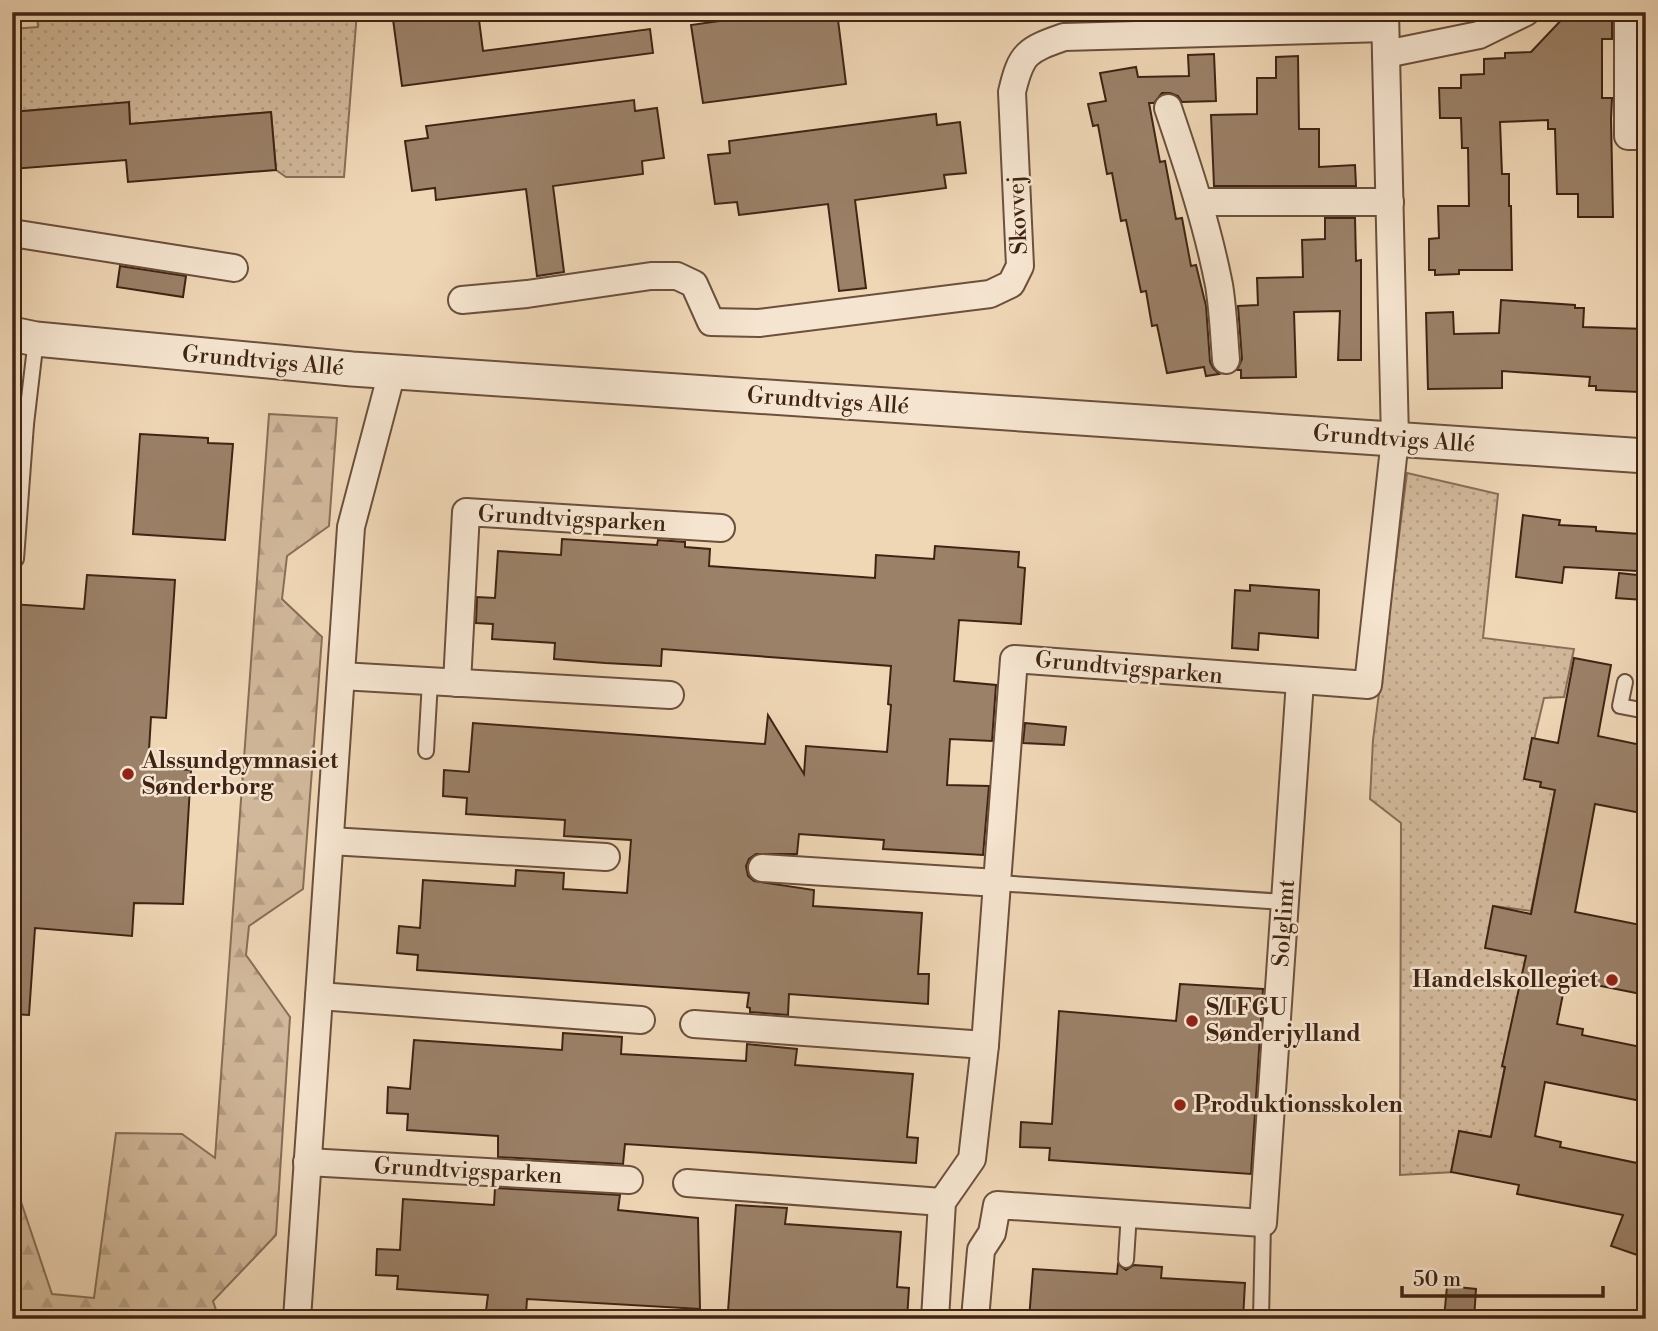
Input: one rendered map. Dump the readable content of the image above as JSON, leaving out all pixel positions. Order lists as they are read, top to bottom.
{
  "streets": {
    "street": [
      "Skovvej",
      "Grundtvigs Allé",
      "Grundtvigsparken",
      "Solglimt"
    ]
  },
  "crossings": [
    ["Skovvej", "Grundtvigs Allé"],
    ["Grundtvigsparken", "Solglimt"]
  ],
  "places": [
    "Alssundgymnasiet Sønderborg",
    "Handelskollegiet",
    "S/I FGU Sønderjylland",
    "Produktionsskolen"
  ],
  "scale_bar": "50 m"
}
